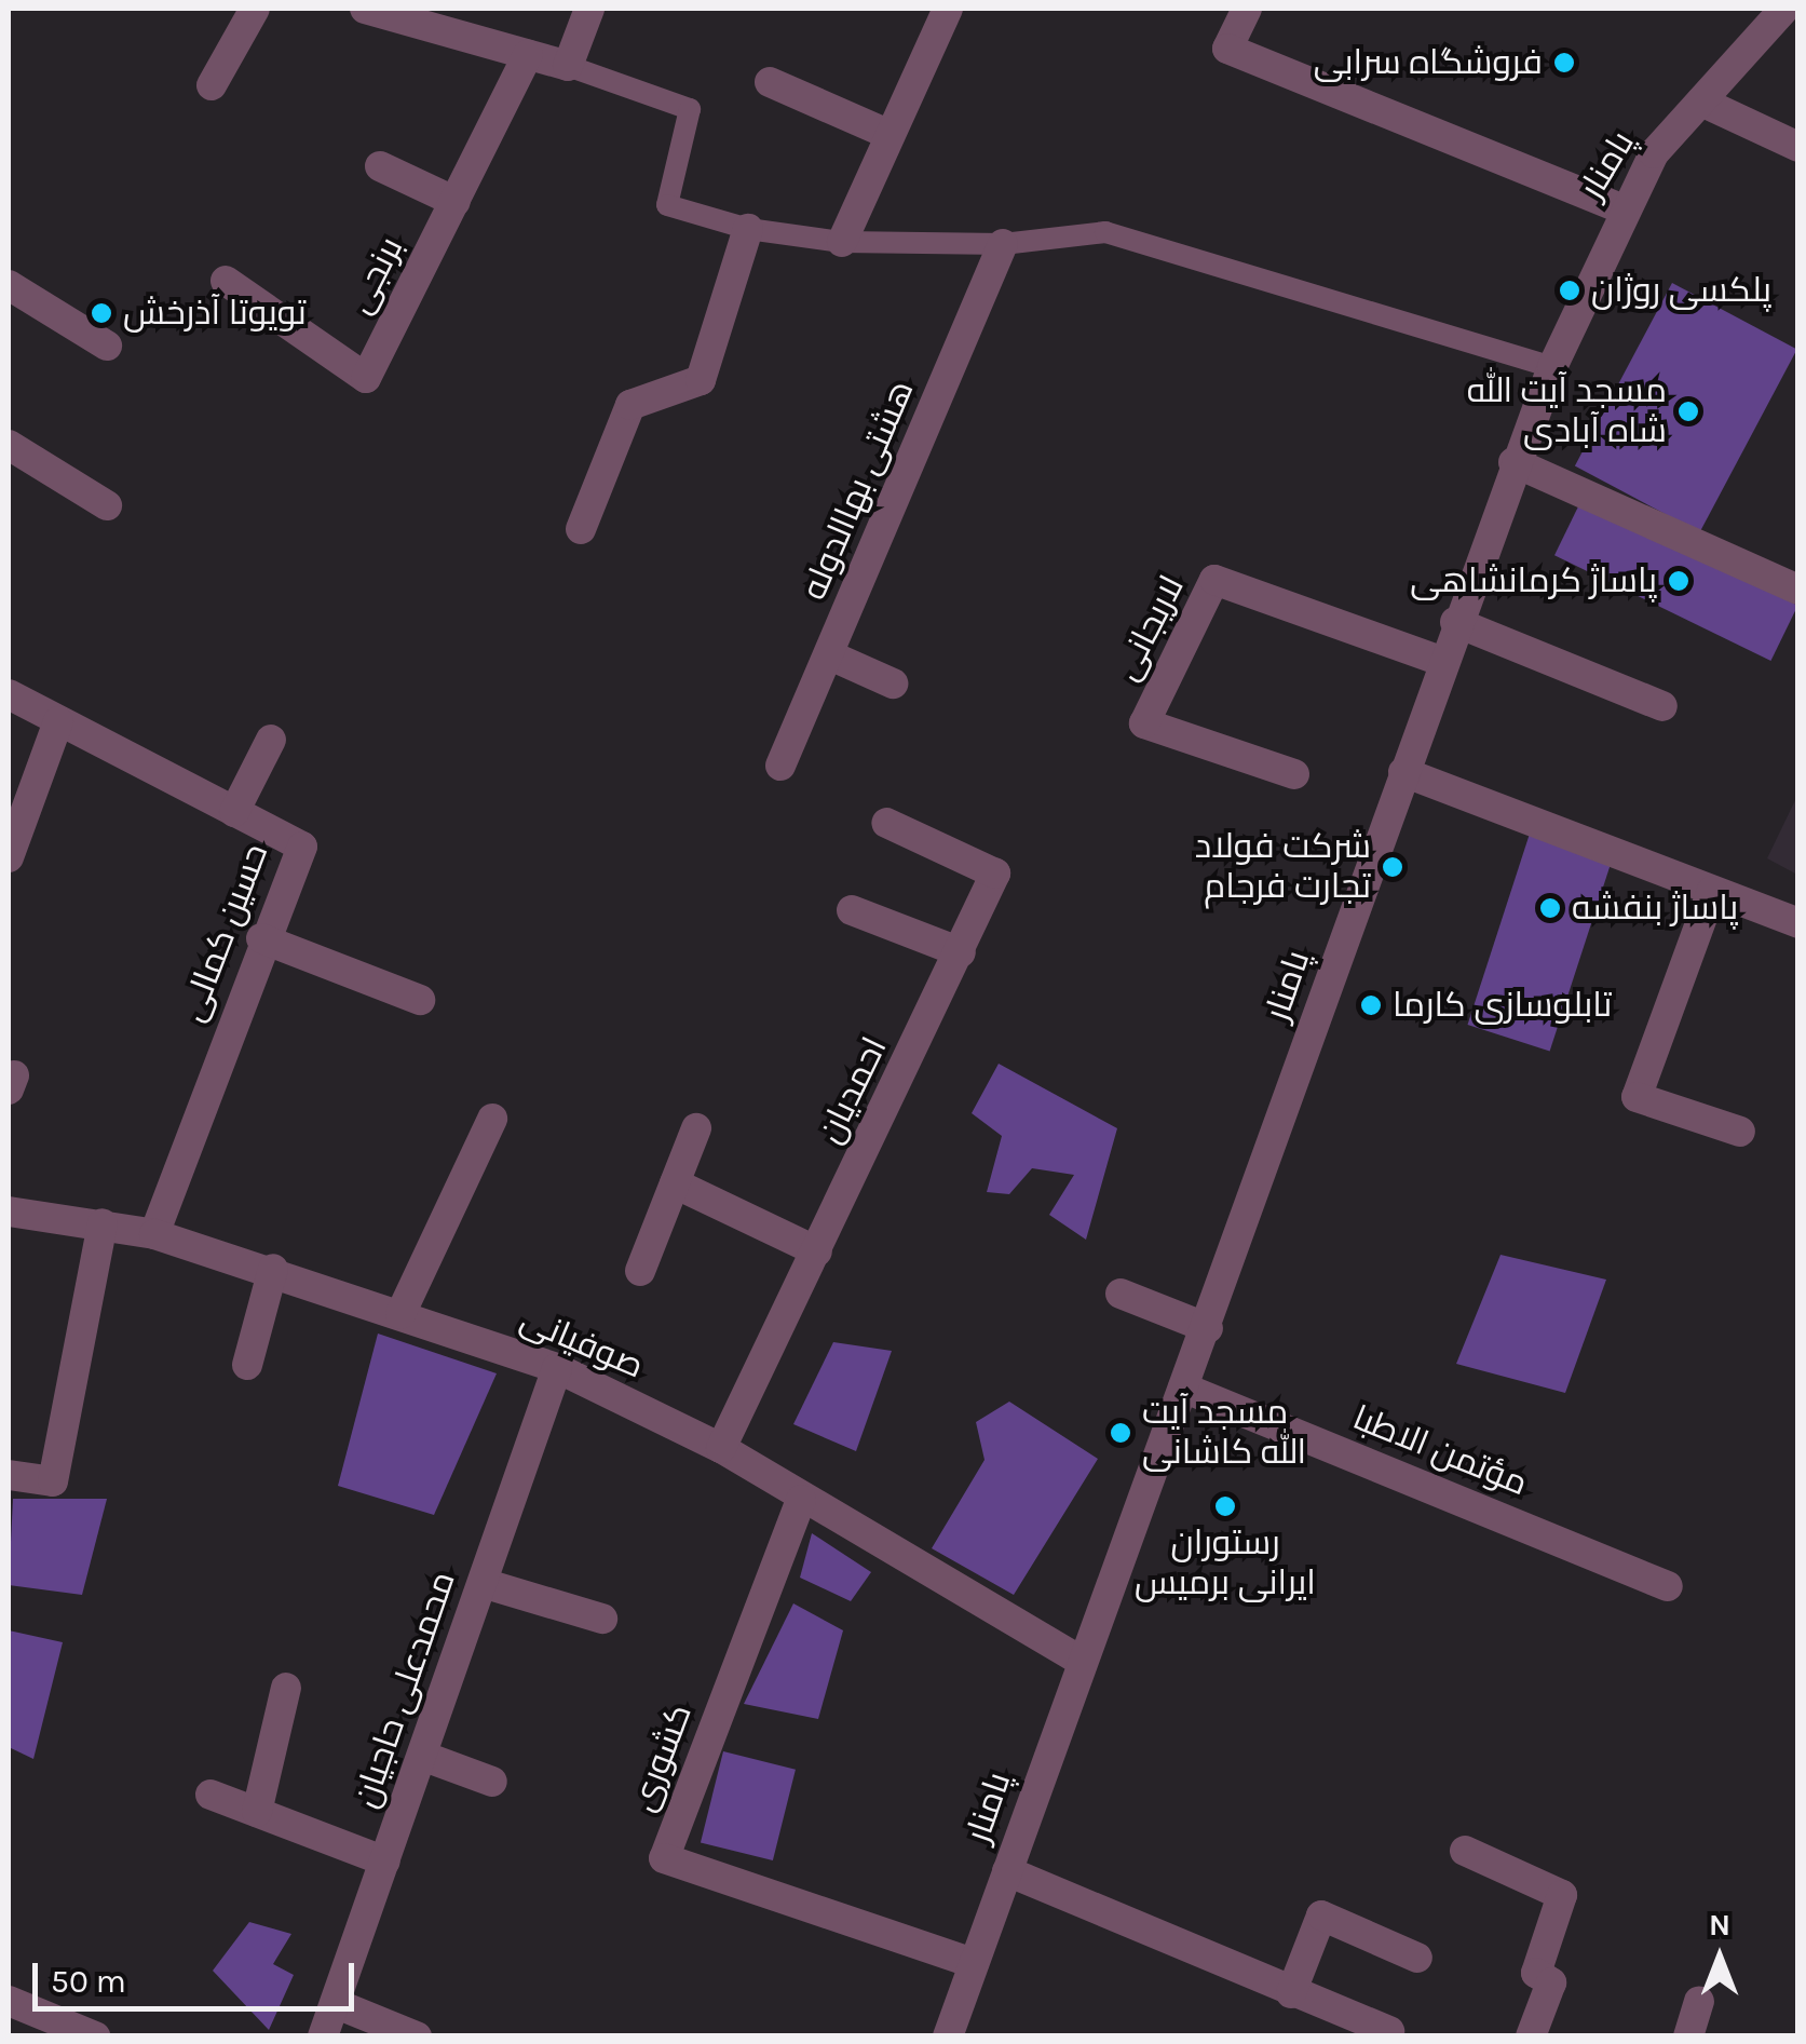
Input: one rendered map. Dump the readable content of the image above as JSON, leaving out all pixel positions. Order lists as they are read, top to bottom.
{
  "streets": {
    "street": [
      "پامنار",
      "برنجی",
      "هشتی بهاالدوله",
      "لاریجانی",
      "حسین کمالی",
      "احمدیان",
      "صوفیانی",
      "مؤتمن الاطبا",
      "محمدعلی حاجیان",
      "کشوری"
    ]
  },
  "crossings": [
    ["پامنار", "لاریجانی"],
    ["پامنار", "صوفیانی"],
    ["پامنار", "مؤتمن الاطبا"],
    ["پامنار", "کشوری"],
    ["حسین کمالی", "صوفیانی"],
    ["احمدیان", "صوفیانی"],
    ["صوفیانی", "محمدعلی حاجیان"],
    ["صوفیانی", "کشوری"]
  ],
  "places": [
    "فروشگاه سرابی",
    "پلکسی روژان",
    "تویوتا آذرخش",
    "مسجد آیت الله شاه آبادی",
    "پاساژ کرمانشاهی",
    "شرکت فولاد تجارت فرجام",
    "پاساژ بنفشه",
    "تابلوسازی کارما",
    "مسجد آیت الله کاشانی",
    "رستوران ایرانی برمیس"
  ],
  "scale_bar": "50 m",
  "north": "top"
}
